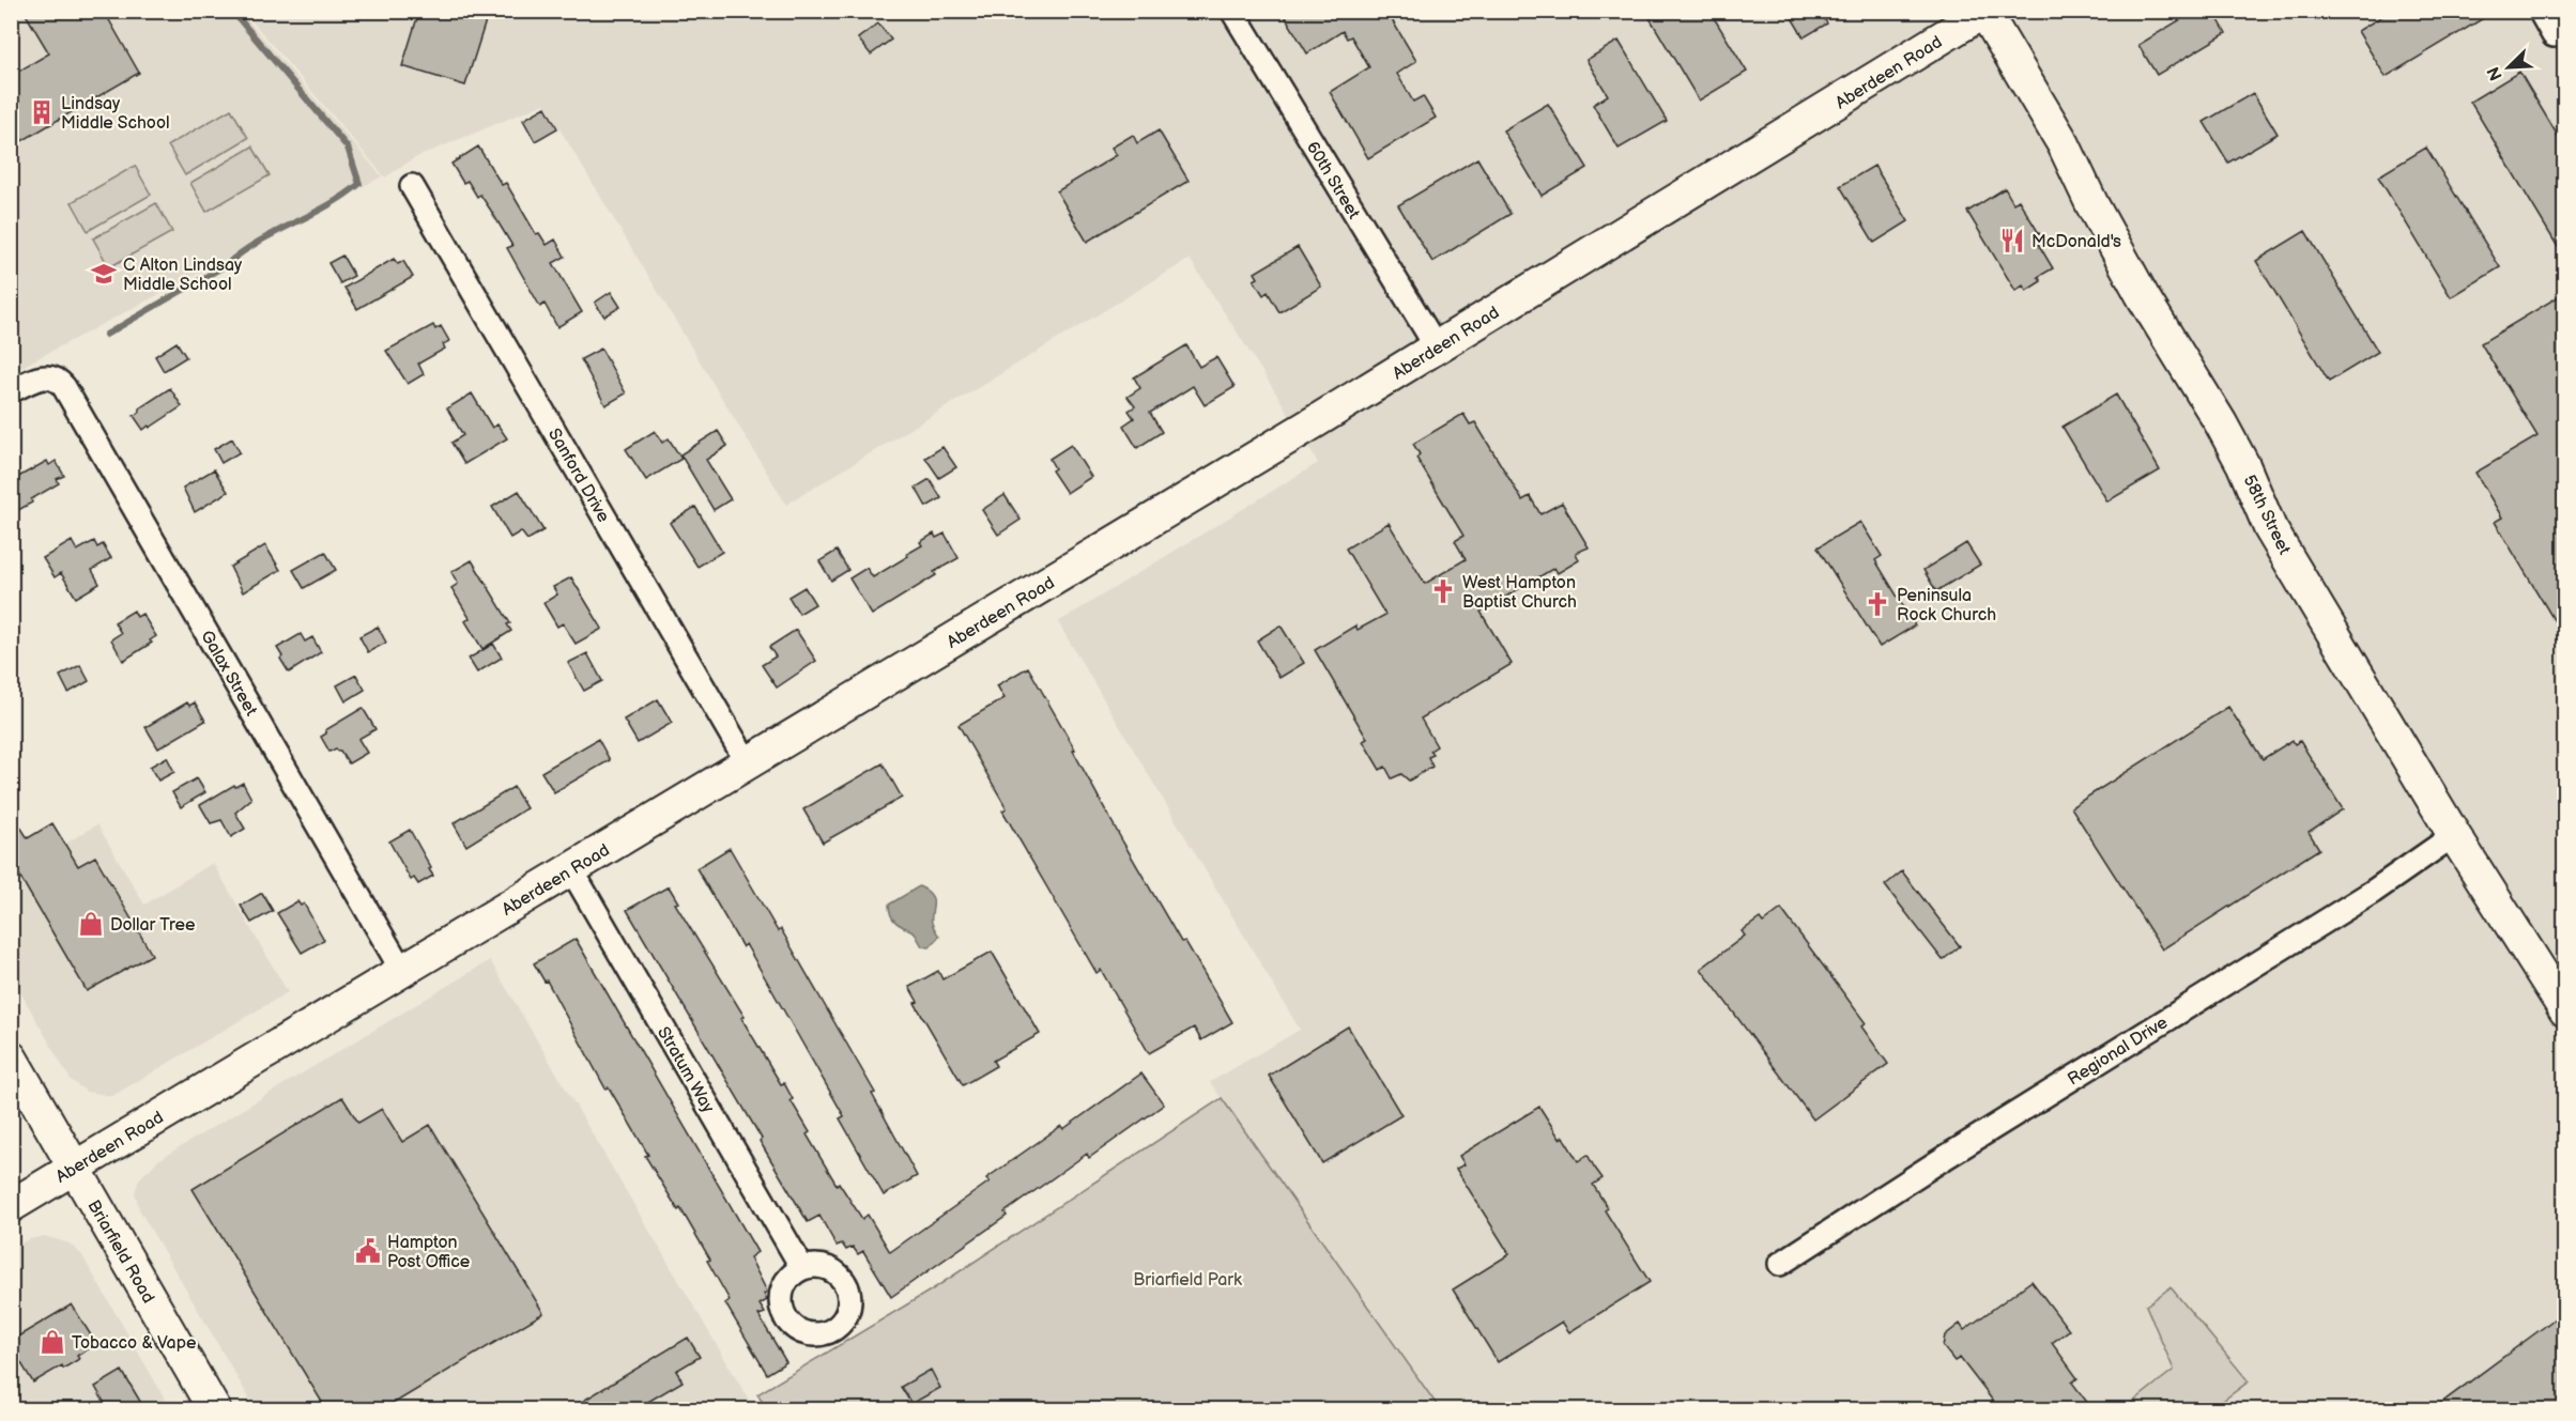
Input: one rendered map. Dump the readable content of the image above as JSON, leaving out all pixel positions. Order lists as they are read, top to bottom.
{
  "streets": {
    "main road": ["Aberdeen Road", "58th Street", "Briarfield Road"],
    "street": [
      "60th Street",
      "Sanford Drive",
      "Galax Street",
      "Regional Drive",
      "Stratum Way"
    ]
  },
  "crossings": [
    ["Aberdeen Road", "60th Street"],
    ["Aberdeen Road", "Sanford Drive"],
    ["Aberdeen Road", "58th Street"],
    ["Aberdeen Road", "Galax Street"],
    ["Aberdeen Road", "Stratum Way"],
    ["Aberdeen Road", "Briarfield Road"],
    ["58th Street", "Regional Drive"]
  ],
  "parks": ["Briarfield Park"],
  "places": {
    "building": ["Lindsay Middle School"],
    "restaurant": ["McDonald's"],
    "school or university": ["C Alton Lindsay Middle School"],
    "church": ["West Hampton Baptist Church", "Peninsula Rock Church"],
    "shop": ["Dollar Tree", "Tobacco & Vape"],
    "public building": ["Hampton Post Office"]
  },
  "north": "bottom left"
}
